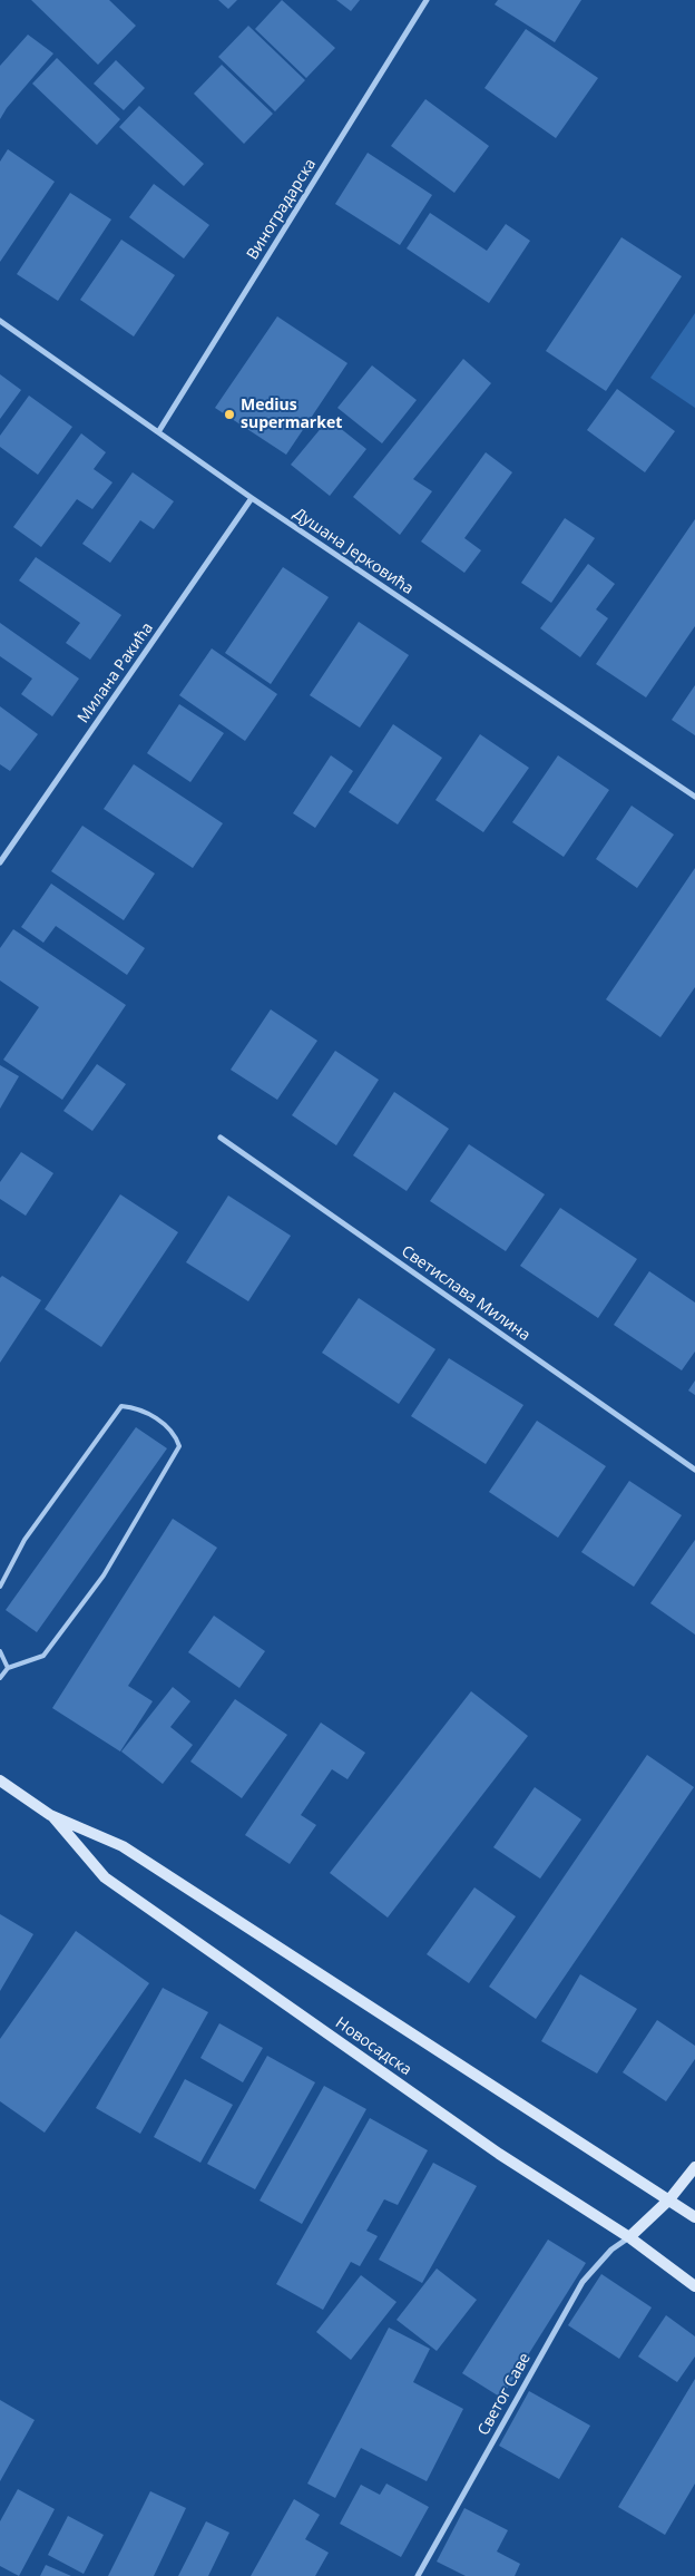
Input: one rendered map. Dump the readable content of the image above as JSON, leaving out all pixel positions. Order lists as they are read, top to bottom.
{
  "streets": {
    "main road": ["Новосадска"],
    "street": [
      "Виноградарска",
      "Душана Јерковића",
      "Милана Ракића",
      "Светислава Милина",
      "Светог Саве"
    ]
  },
  "crossings": [
    ["Виноградарска", "Душана Јерковића"],
    ["Душана Јерковића", "Милана Ракића"],
    ["Новосадска", "Светог Саве"]
  ],
  "places": ["Medius supermarket"]
}
